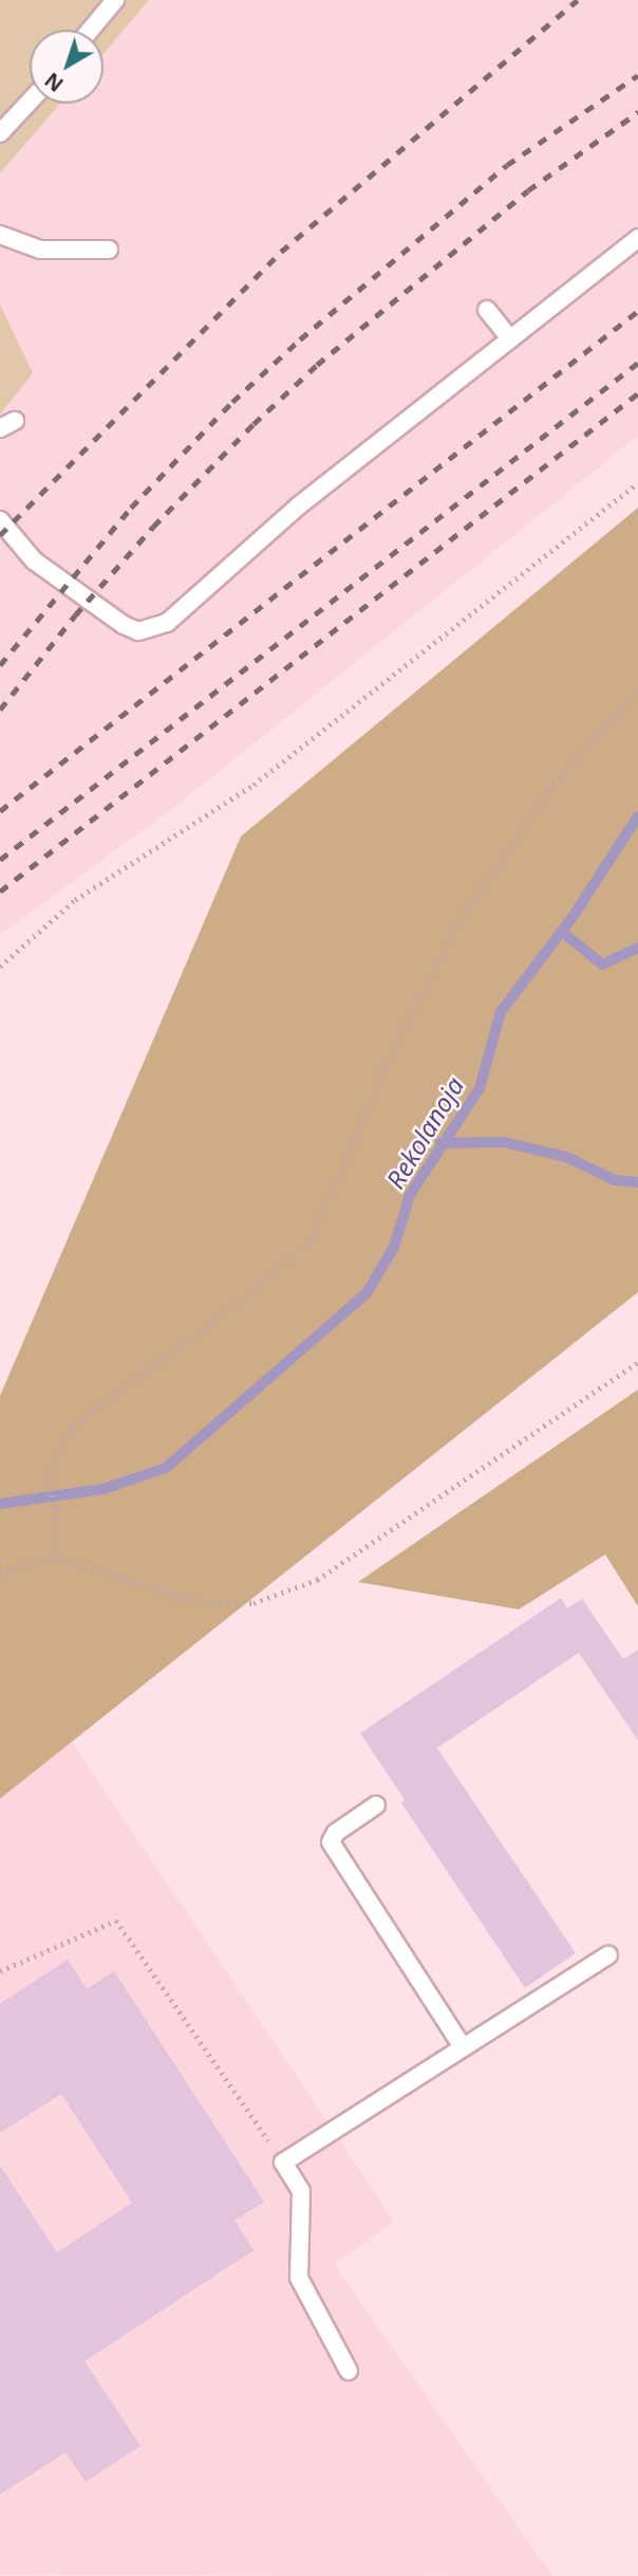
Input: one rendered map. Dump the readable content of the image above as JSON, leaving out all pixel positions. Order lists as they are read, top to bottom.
{
  "water": ["Rekolanoja"],
  "north": "bottom left"
}
